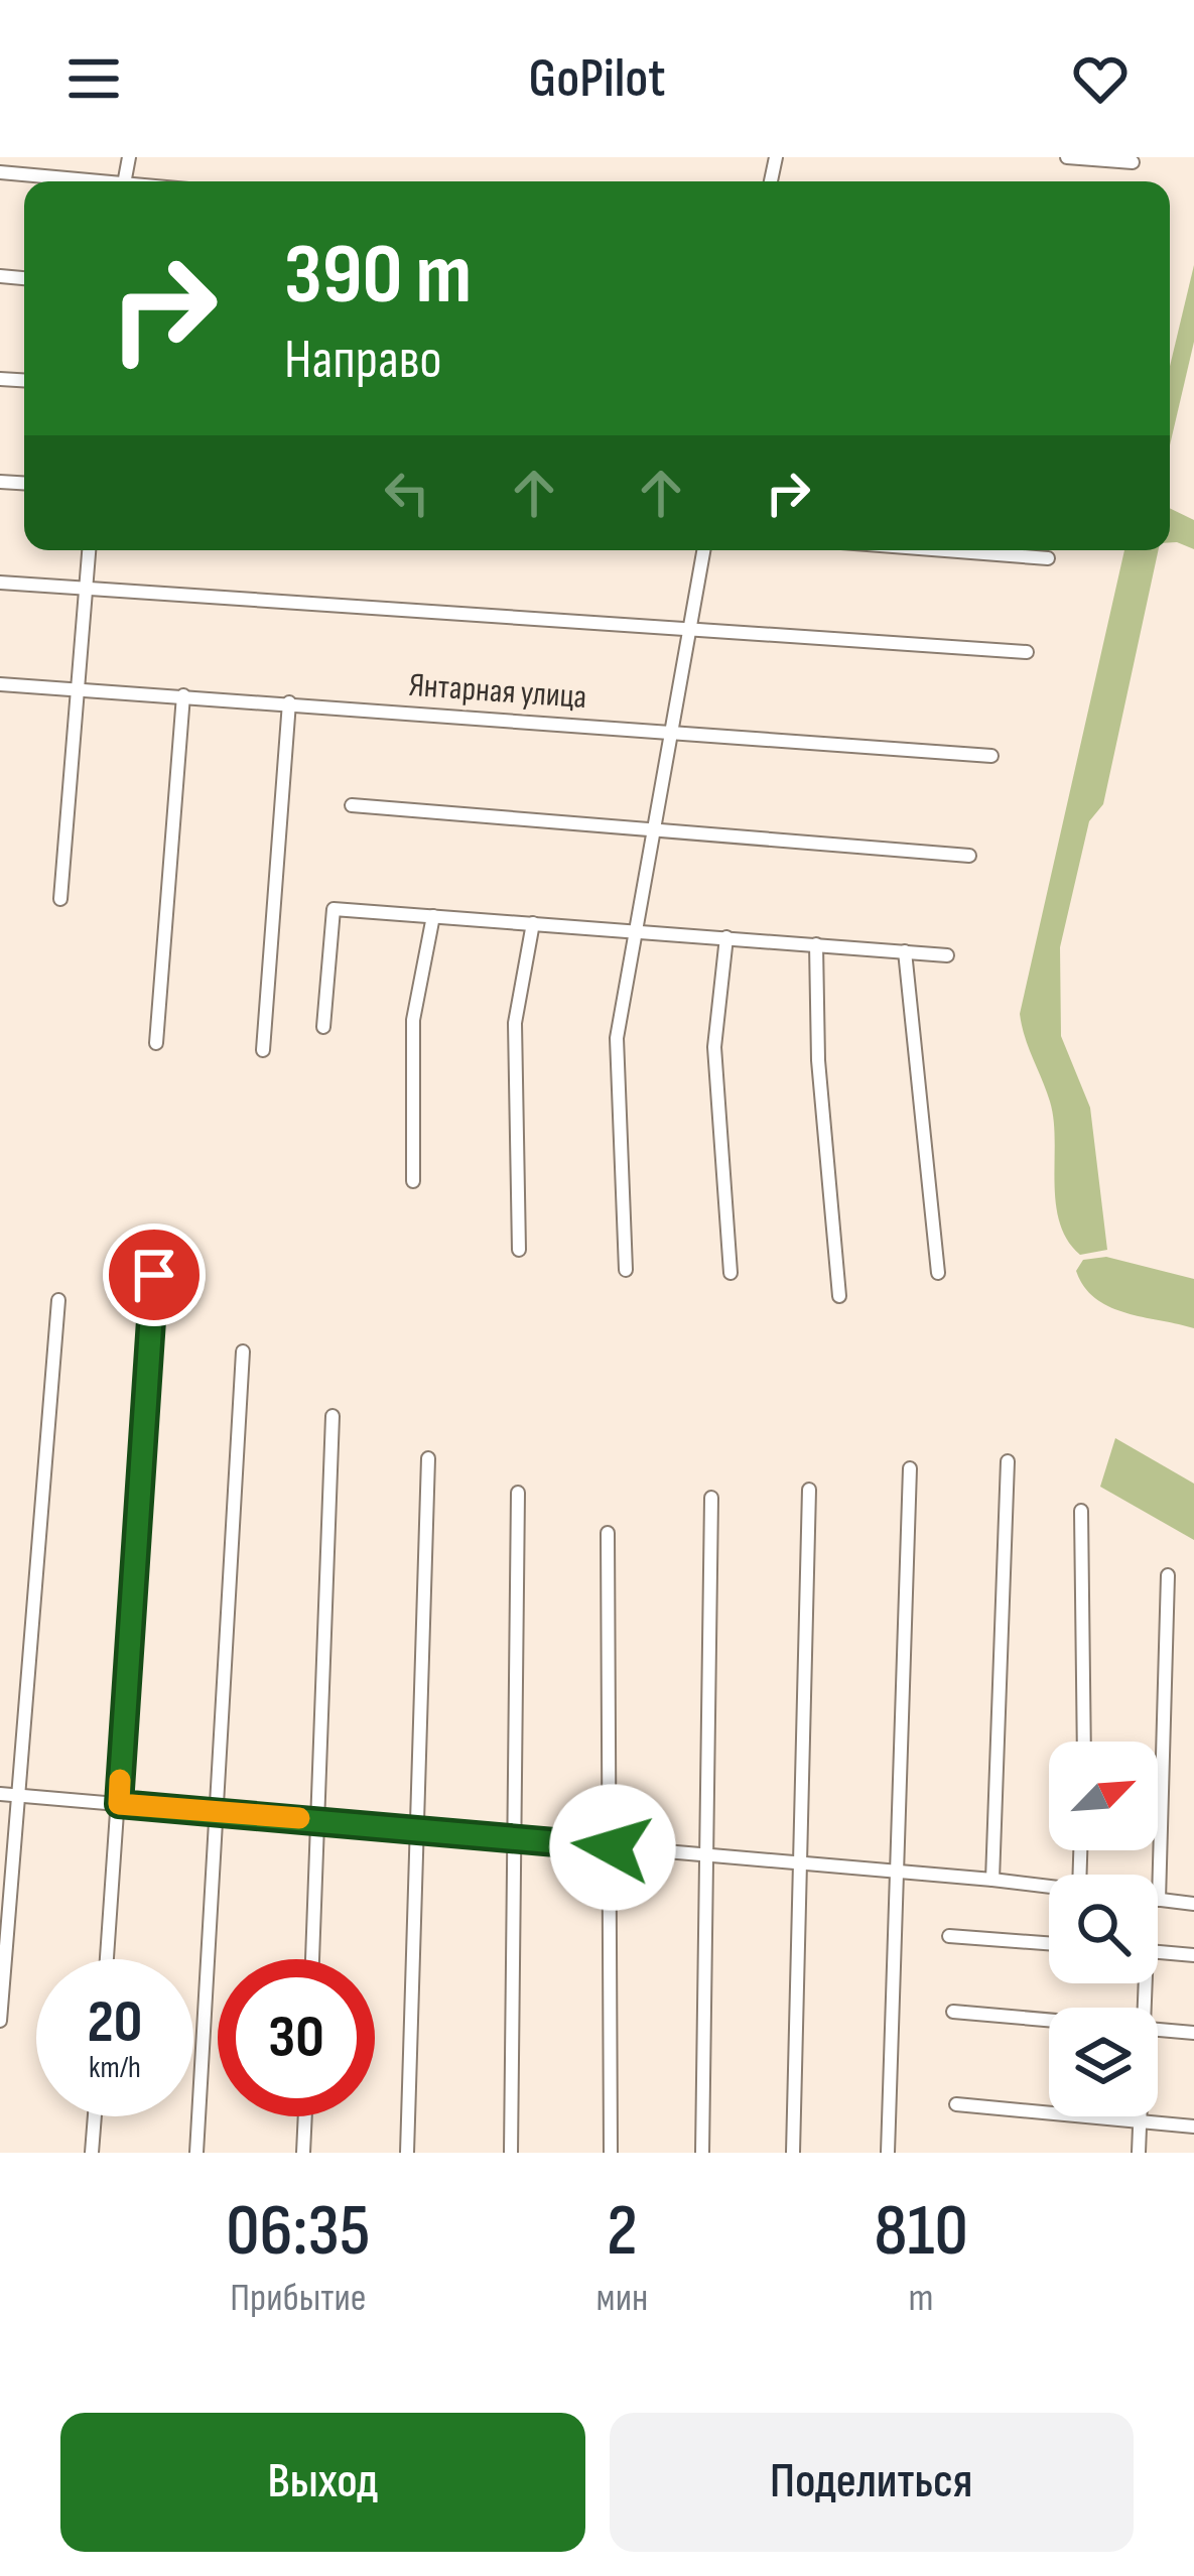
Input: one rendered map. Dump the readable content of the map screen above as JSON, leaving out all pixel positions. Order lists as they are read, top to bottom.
{
  "streets": {
    "street": ["Янтарная улица"]
  },
  "north": "top right",
  "page": {
    "header": "GoPilot",
    "turn": ["390 m", "Направо"],
    "speed": "20 km/h",
    "limit": "30",
    "eta": [
      "06:35",
      "Прибытие",
      "2",
      "мин",
      "810",
      "m"
    ],
    "buttons": ["Выход", "Поделиться"]
  }
}
